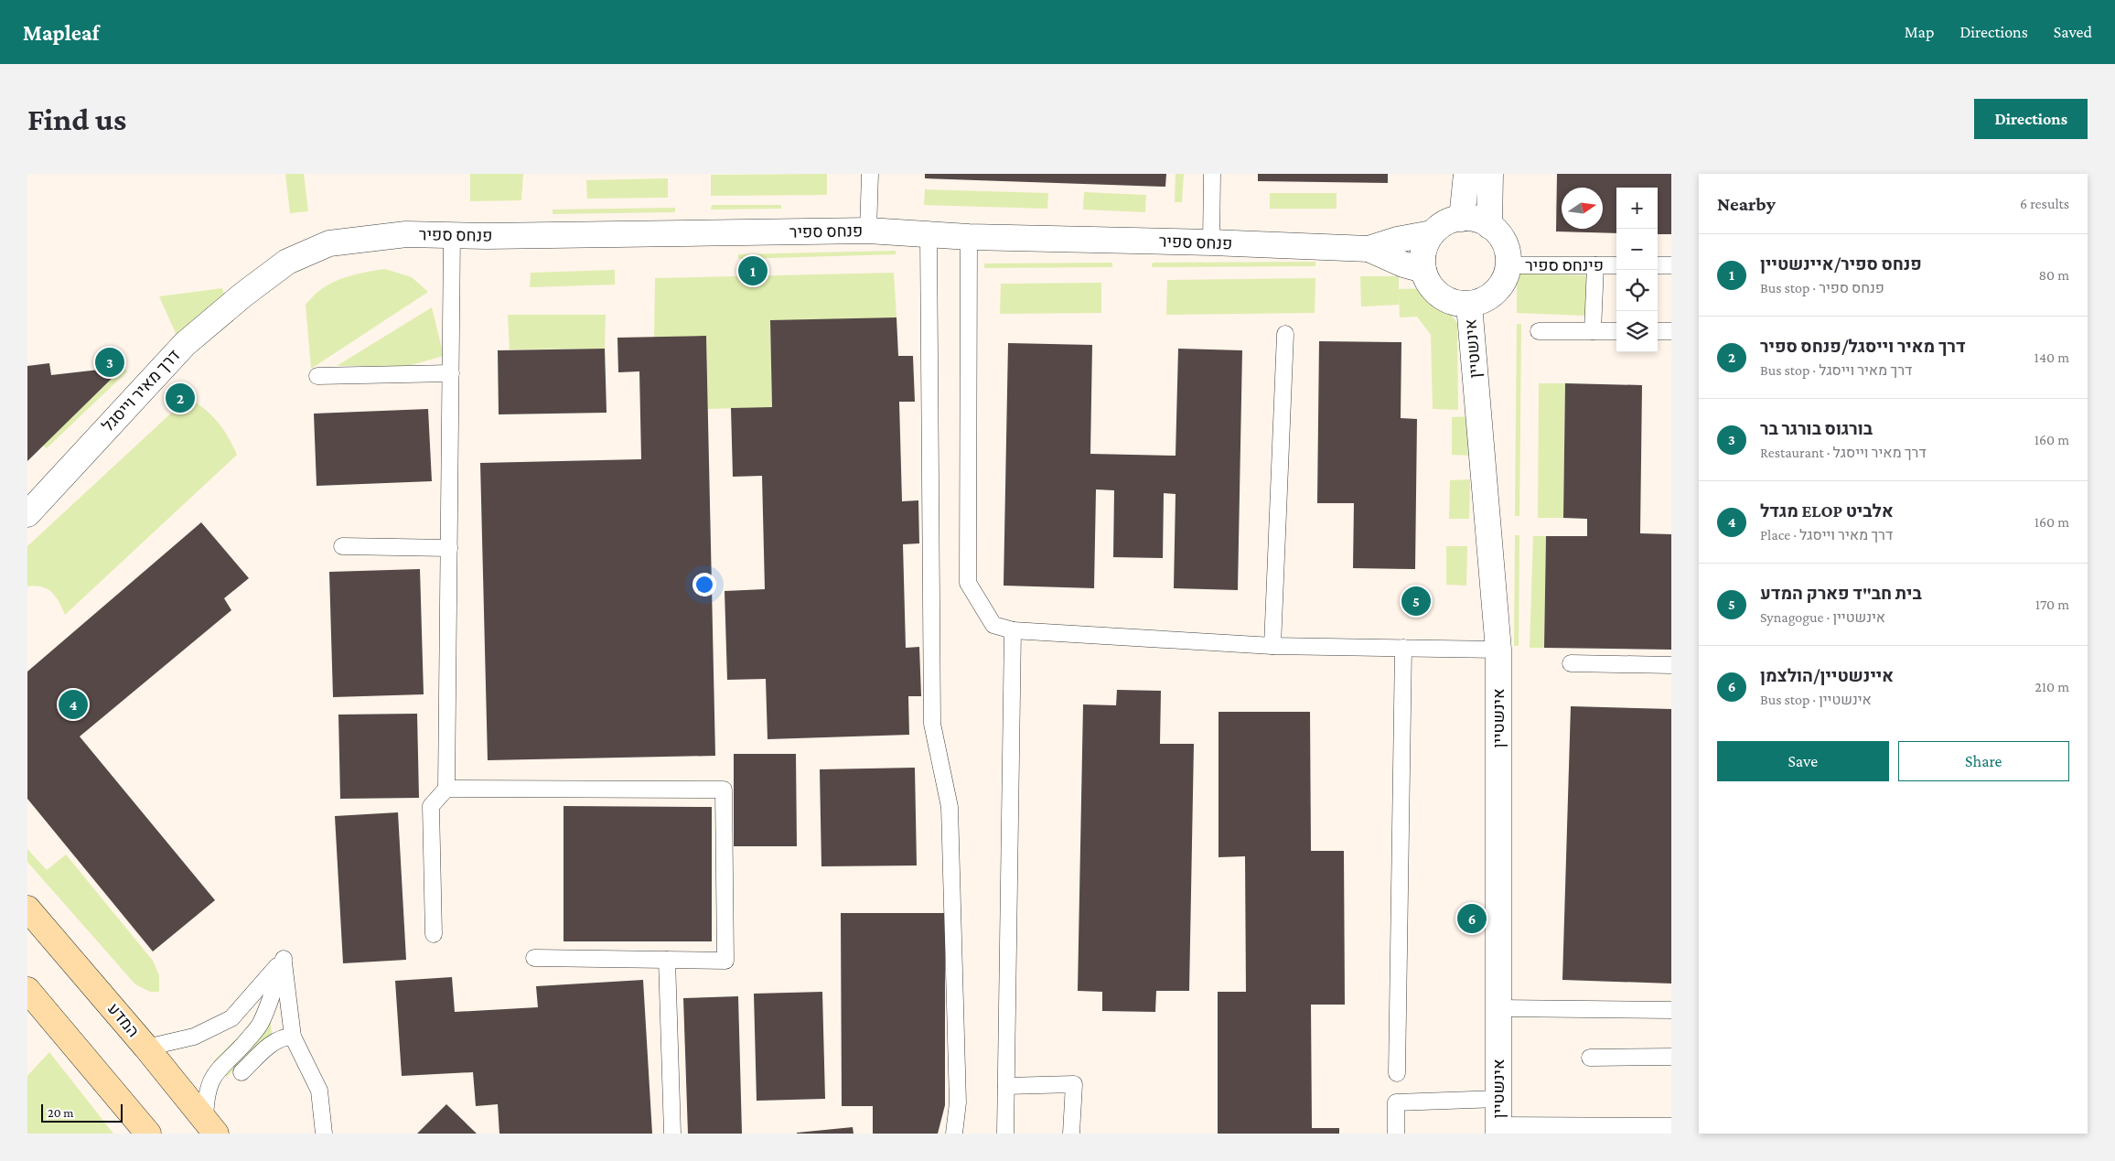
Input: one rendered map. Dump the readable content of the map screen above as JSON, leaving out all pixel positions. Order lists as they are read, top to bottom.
{
  "streets": {
    "main road": ["המדע"],
    "street": ["פנחס ספיר", "אינשטיין", "דרך מאיר וייסגל"],
    "lane": ["פינחס ספיר"]
  },
  "crossings": [
    ["פנחס ספיר", "פינחס ספיר"],
    ["פנחס ספיר", "אינשטיין"],
    ["פנחס ספיר", "דרך מאיר וייסגל"],
    ["פינחס ספיר", "אינשטיין"]
  ],
  "scale_bar": "20 m",
  "north": "right",
  "page": {
    "header": "Mapleaf",
    "nav": ["Map", "Directions", "Saved"],
    "buttons": [
      "Directions",
      ["Save", "Share"]
    ],
    "title": "Find us",
    "heading": ["Nearby", "6 results"],
    "map_buttons": ["+", "−"],
    "list": [
      {
        "mark": "1",
        "name": "פנחס ספיר/איינשטיין",
        "note": "Bus stop · פנחס ספיר",
        "value": "80 m"
      },
      {
        "mark": "2",
        "name": "דרך מאיר וייסגל/פנחס ספיר",
        "note": "Bus stop · דרך מאיר וייסגל",
        "value": "140 m"
      },
      {
        "mark": "3",
        "name": "בורגוס בורגר בר",
        "note": "Restaurant · דרך מאיר וייסגל",
        "value": "160 m"
      },
      {
        "mark": "4",
        "name": "מגדל ELOP אלביט",
        "note": "Place · דרך מאיר וייסגל",
        "value": "160 m"
      },
      {
        "mark": "5",
        "name": "בית חב\"ד פארק המדע",
        "note": "Synagogue · אינשטיין",
        "value": "170 m"
      },
      {
        "mark": "6",
        "name": "איינשטיין/הולצמן",
        "note": "Bus stop · אינשטיין",
        "value": "210 m"
      }
    ],
    "pins": [
      "1",
      "3",
      "2",
      "5",
      "4",
      "6"
    ],
    "scale": "20 m"
  }
}
